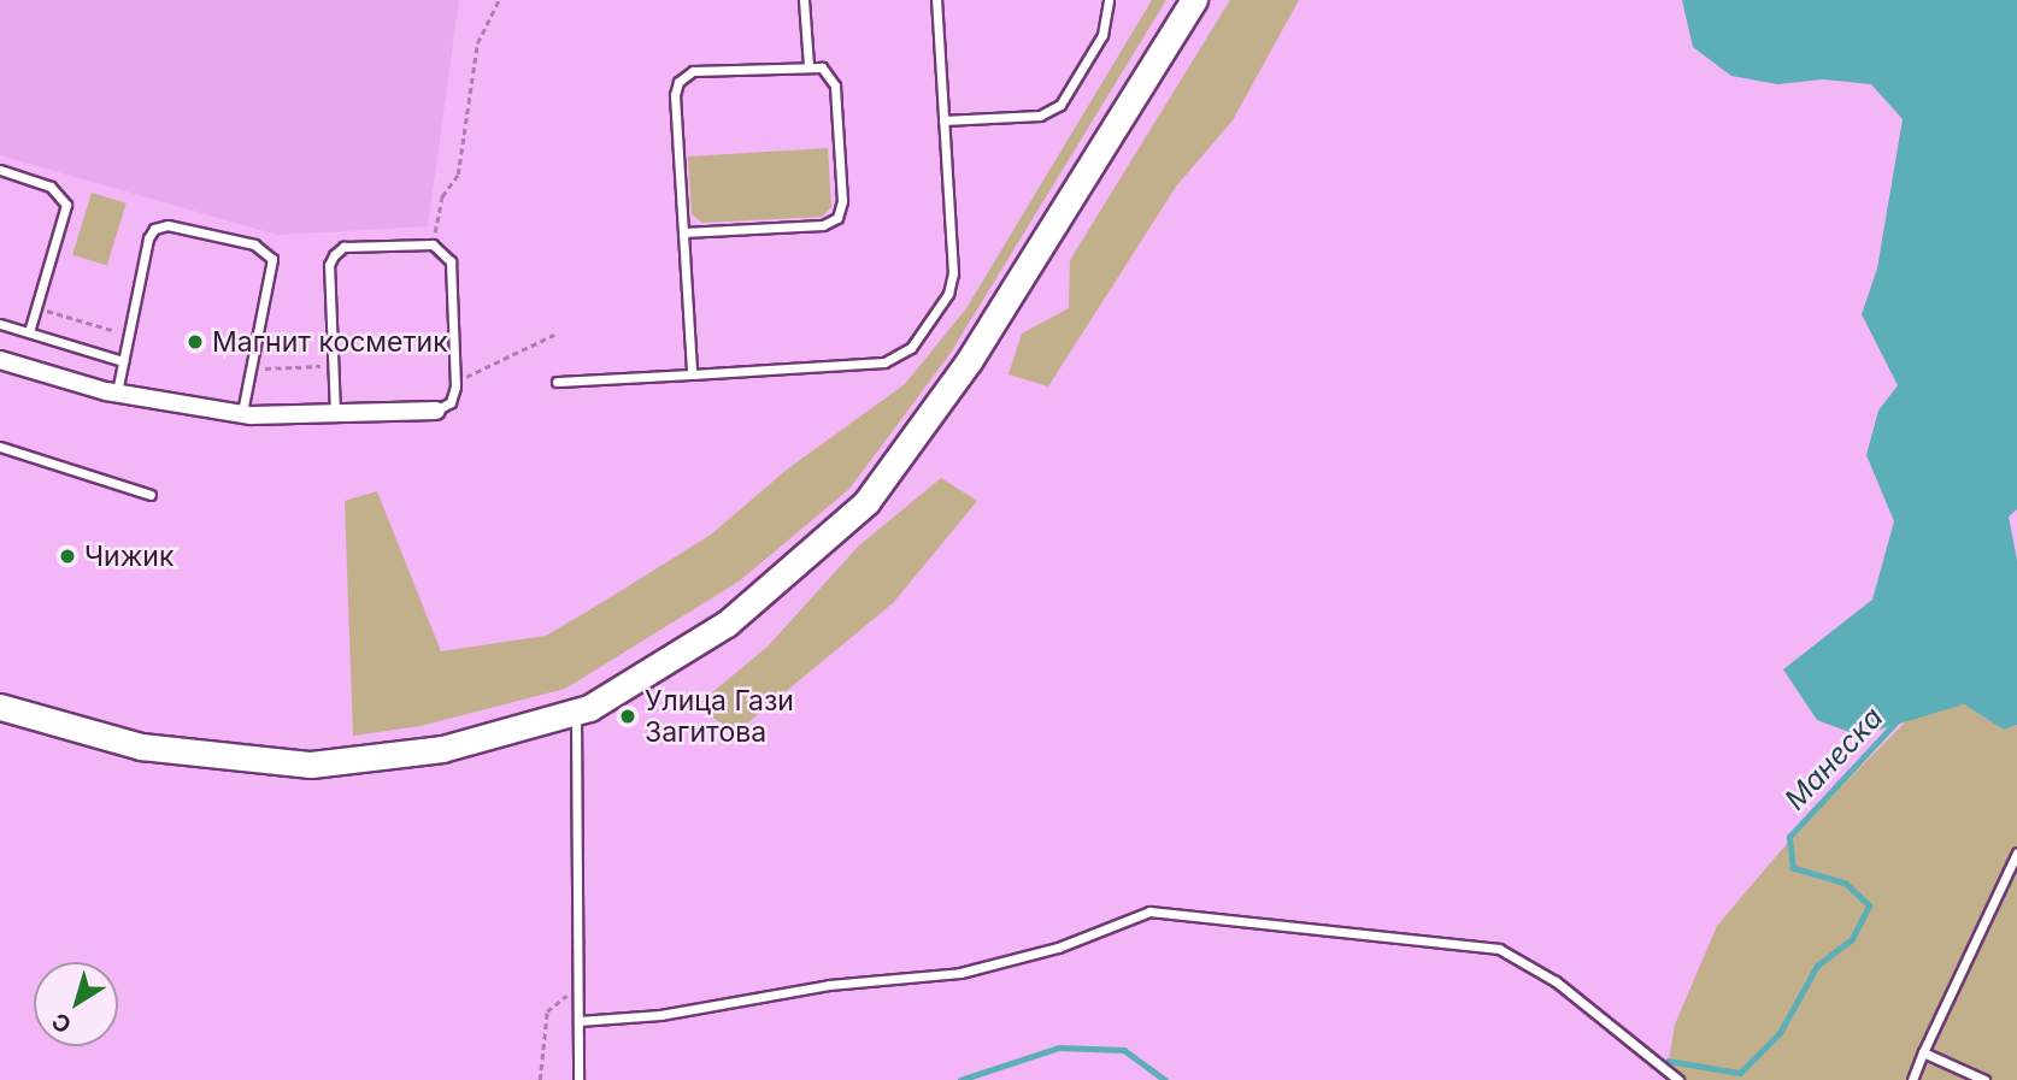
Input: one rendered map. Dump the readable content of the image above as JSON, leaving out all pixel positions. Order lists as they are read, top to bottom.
{
  "water": ["Манеска"],
  "places": ["Магнит косметик", "Чижик", "Улица Гази Загитова"],
  "north": "bottom left"
}
